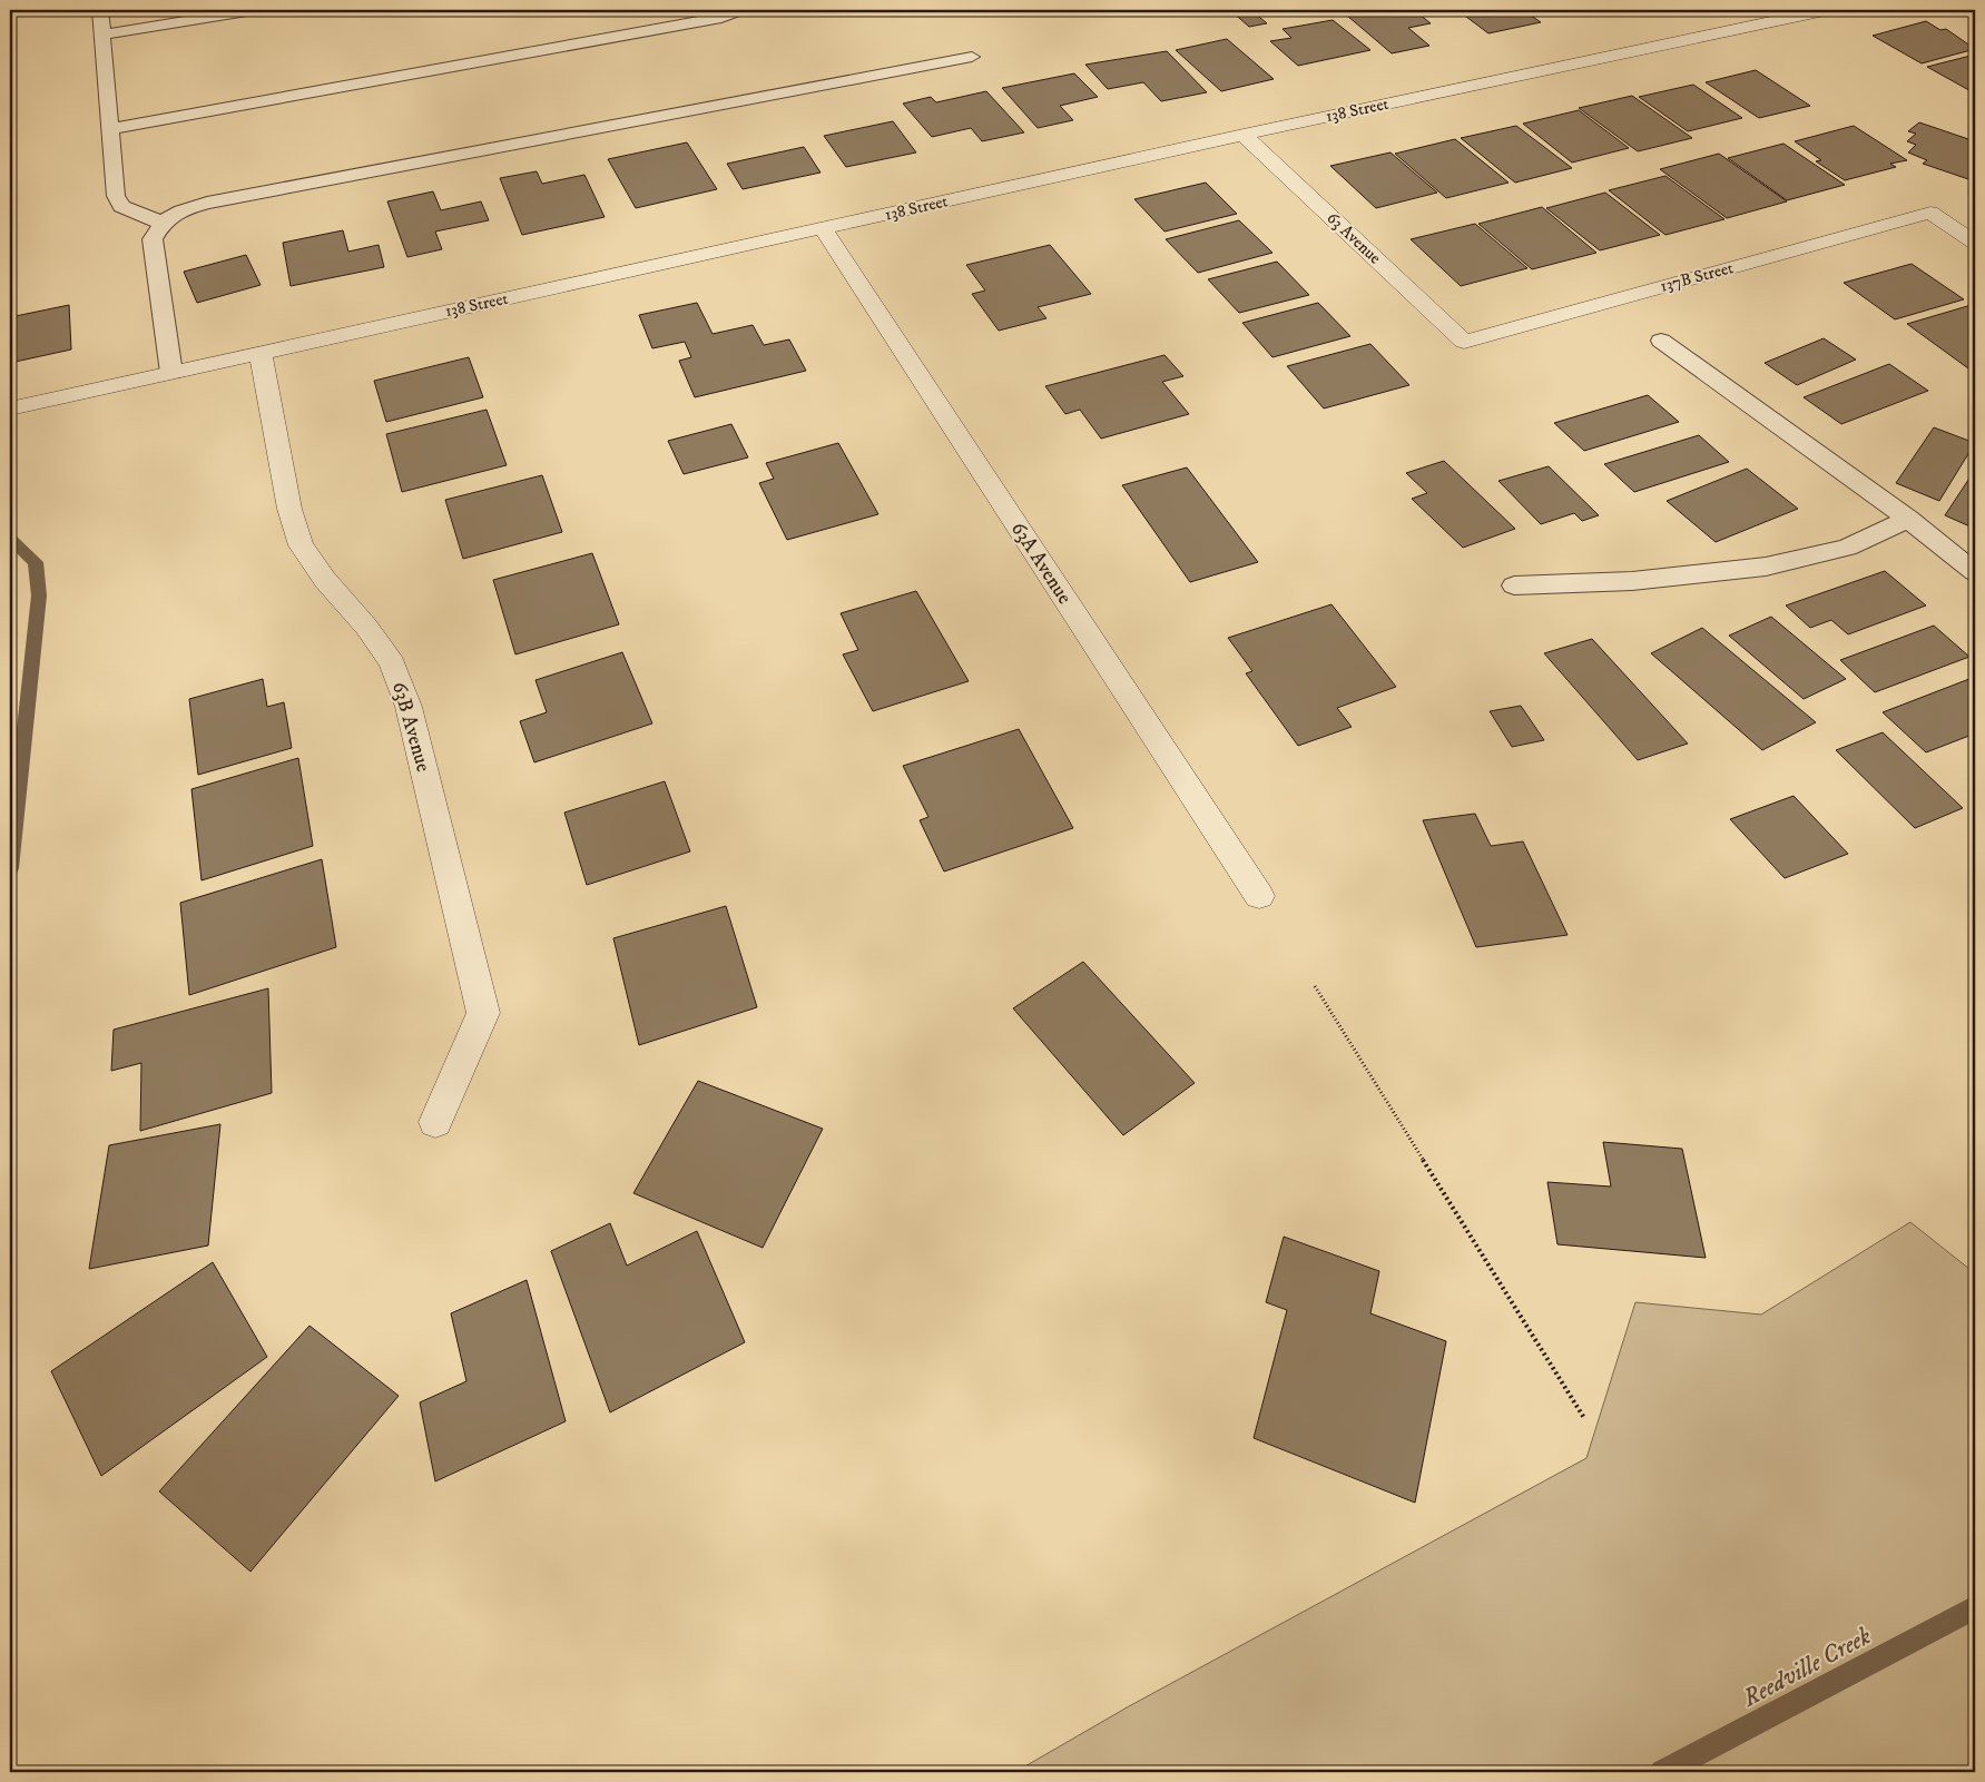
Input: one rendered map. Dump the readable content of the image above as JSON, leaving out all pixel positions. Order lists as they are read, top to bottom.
{
  "streets": {
    "street": [
      "138 Street",
      "63 Avenue",
      "137B Street",
      "63A Avenue",
      "63B Avenue"
    ]
  },
  "crossings": [
    ["138 Street", "63 Avenue"],
    ["138 Street", "63A Avenue"],
    ["138 Street", "63B Avenue"],
    ["63 Avenue", "137B Street"]
  ],
  "water": ["Reedville Creek"]
}
